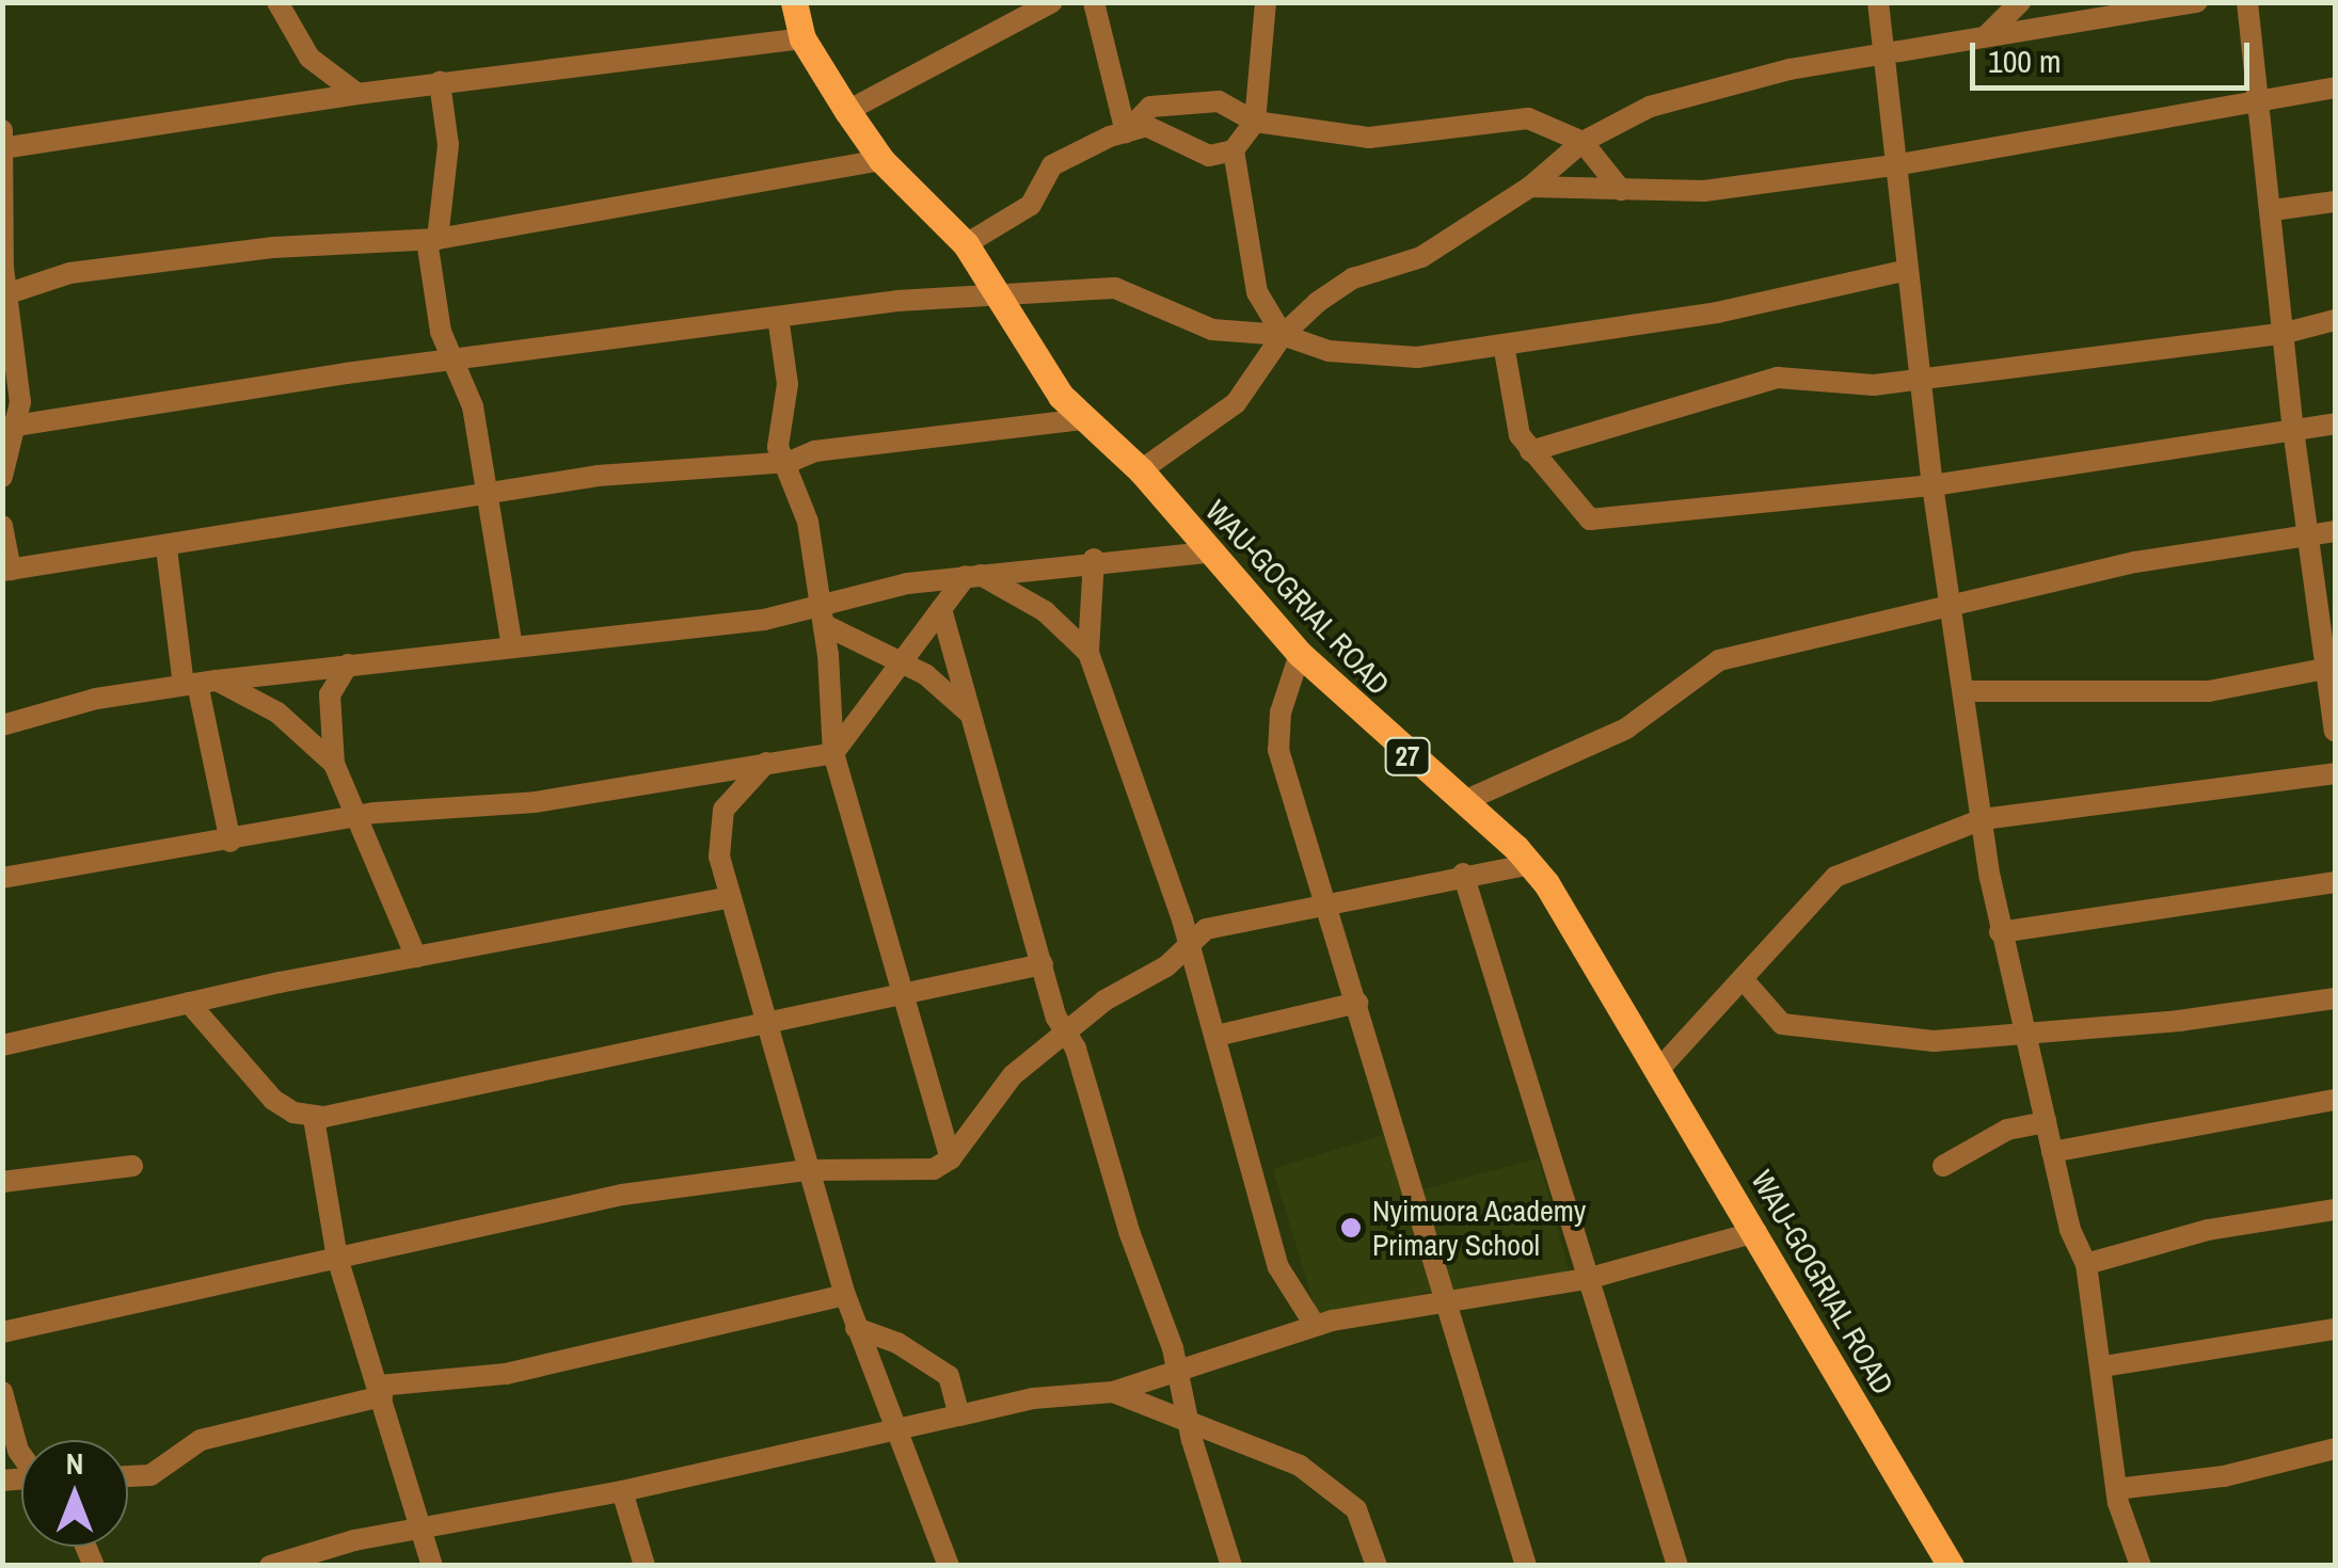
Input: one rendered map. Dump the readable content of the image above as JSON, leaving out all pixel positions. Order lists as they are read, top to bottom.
{
  "streets": {
    "main road": ["WAU-GOGRIAL ROAD", "27"]
  },
  "places": ["Nyimuora Academy Primary School"],
  "scale_bar": "100 m",
  "north": "top"
}
